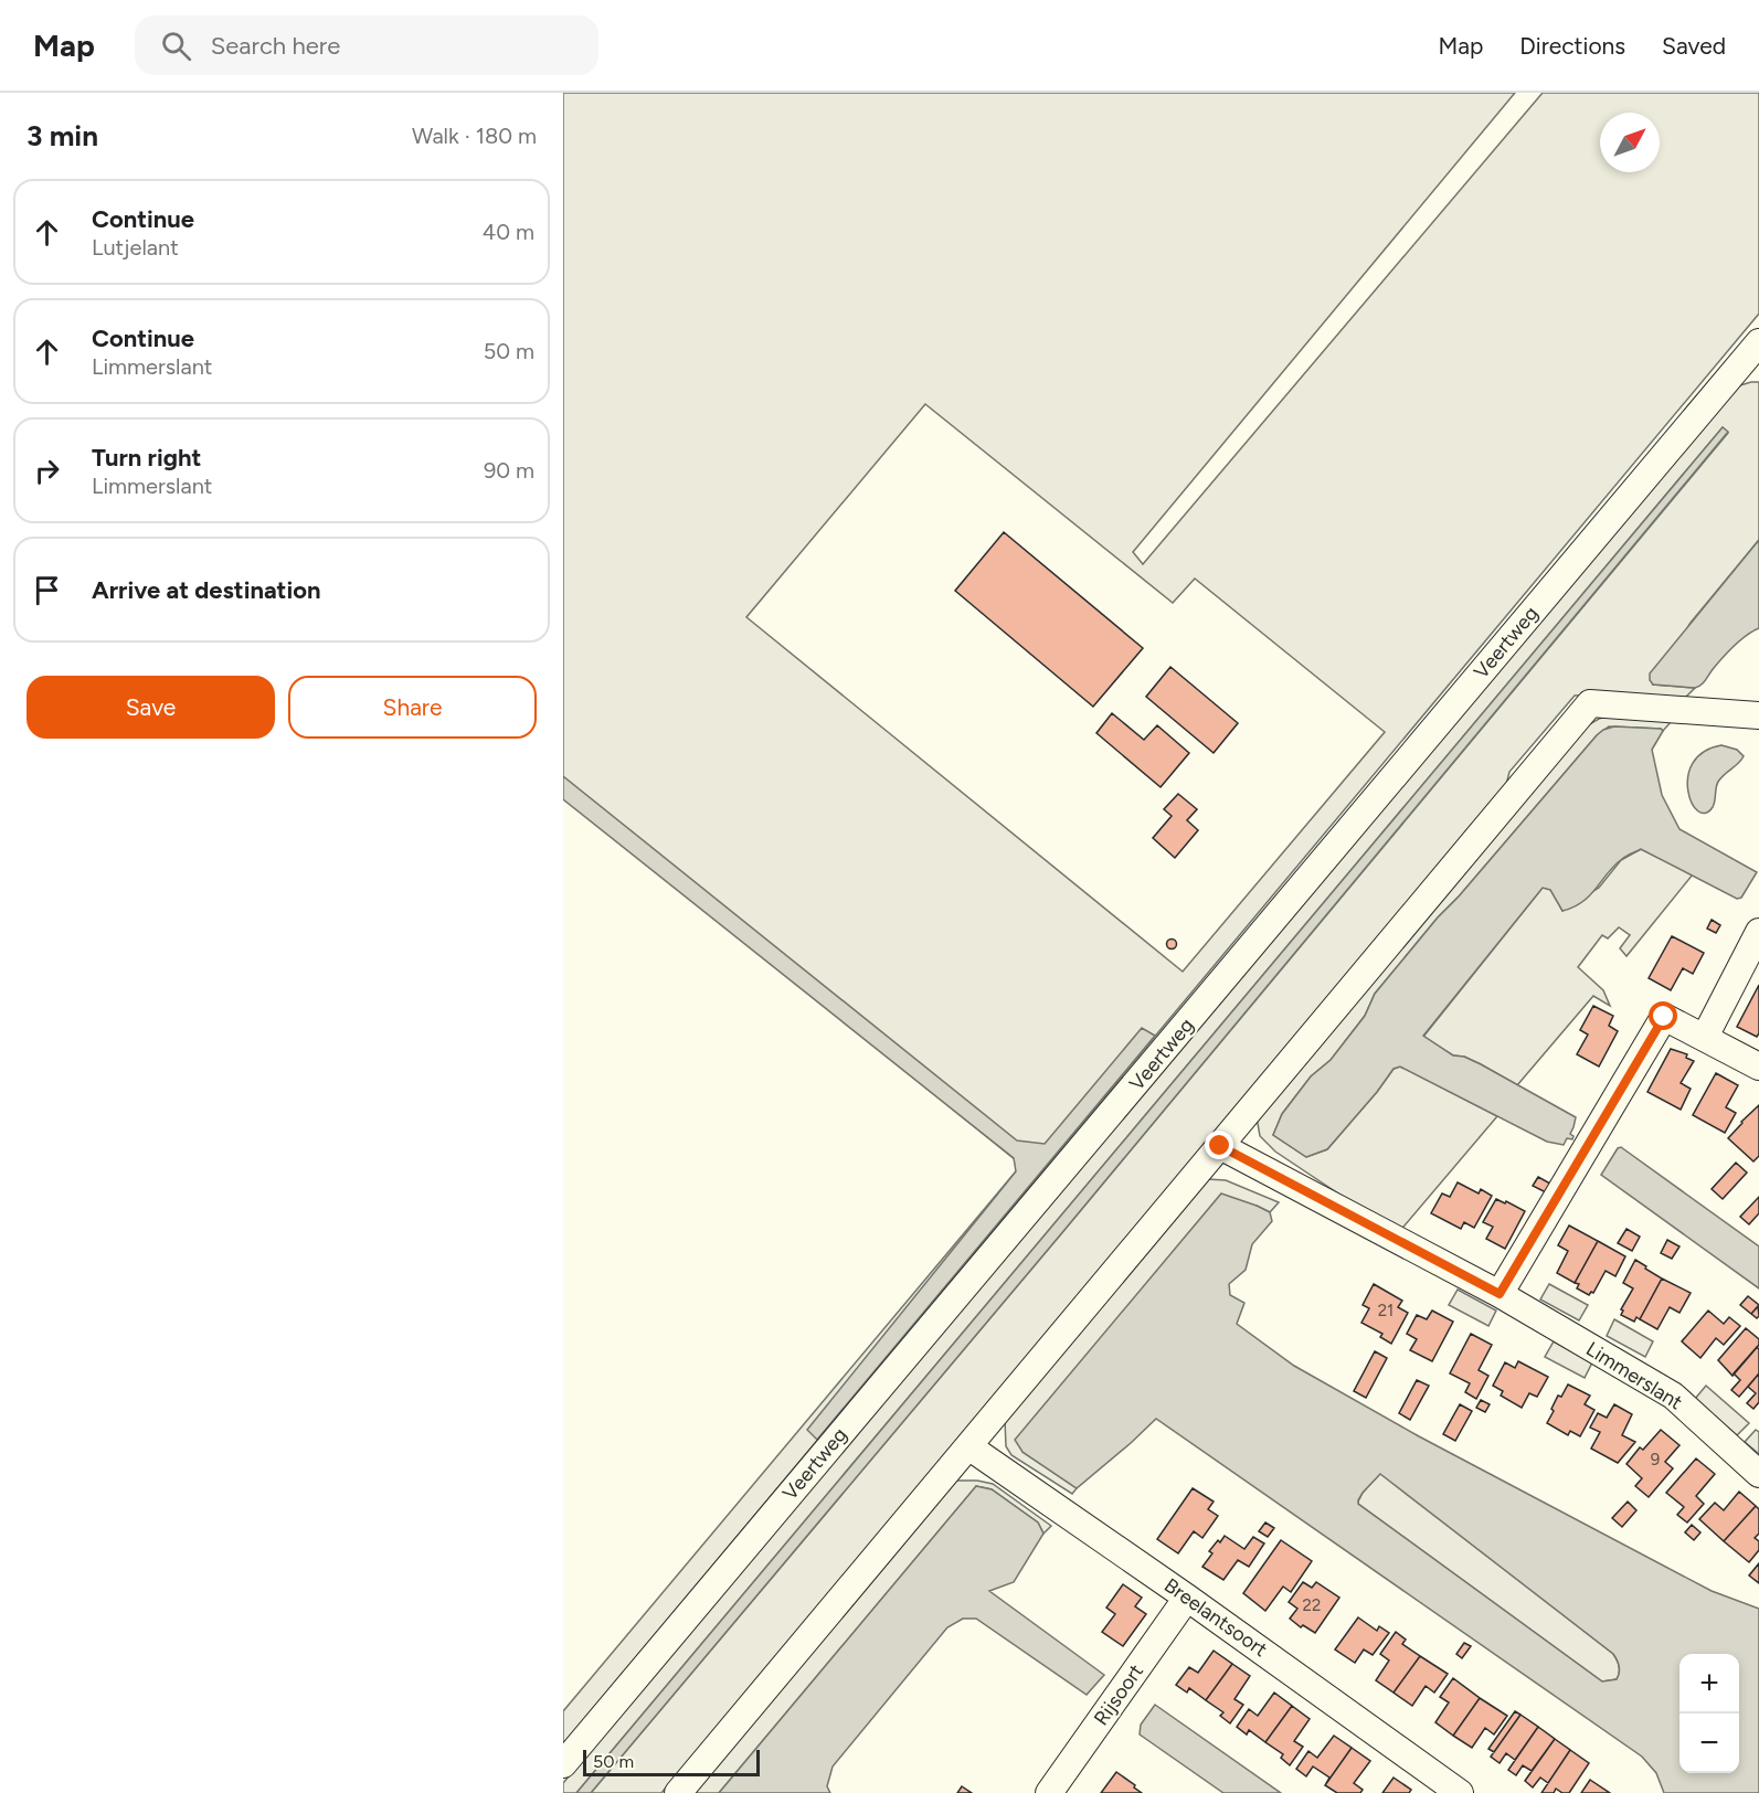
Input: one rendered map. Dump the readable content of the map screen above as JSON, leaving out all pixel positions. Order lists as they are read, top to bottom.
{
  "streets": {
    "street": [
      "Veertweg",
      "Limmerslant",
      "Breelantsoort",
      "Rijsoort"
    ]
  },
  "crossings": [
    ["Breelantsoort", "Rijsoort"]
  ],
  "house_numbers": ["21", "9", "22"],
  "scale_bar": "50 m",
  "north": "top right",
  "page": {
    "header": "Map",
    "search": "Search here",
    "nav": ["Map", "Directions", "Saved"],
    "heading": ["3 min", "Walk · 180 m"],
    "list": [
      ["Continue", "Lutjelant", "40 m"],
      ["Continue", "Limmerslant", "50 m"],
      ["Turn right", "Limmerslant", "90 m"],
      "Arrive at destination"
    ],
    "buttons": ["Save", "Share"],
    "map_buttons": ["+", "−"],
    "scale": "50 m"
  }
}
